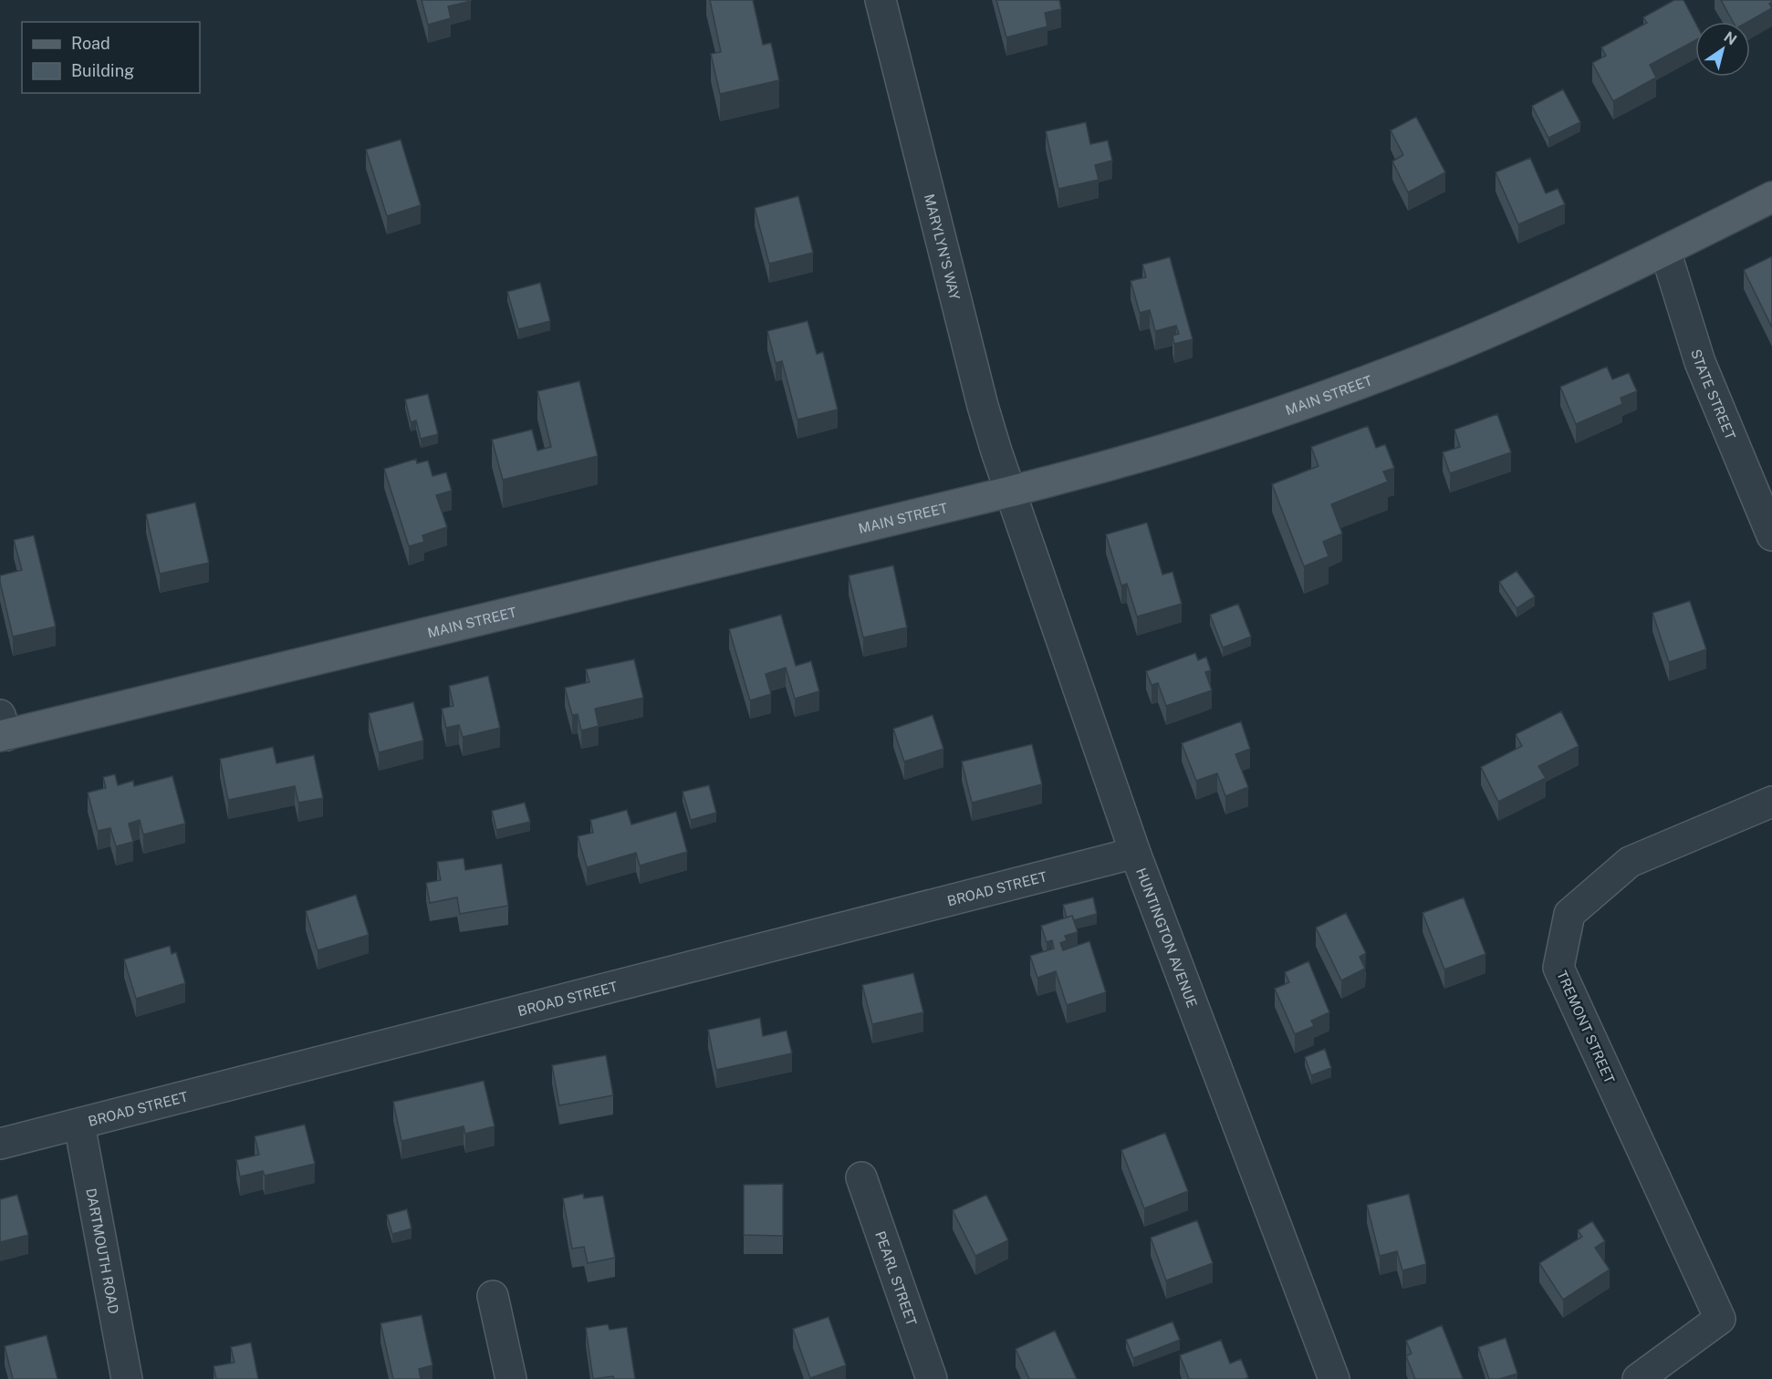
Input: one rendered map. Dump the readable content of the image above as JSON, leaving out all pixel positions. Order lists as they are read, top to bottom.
{
  "streets": {
    "main road": ["MAIN STREET"],
    "street": [
      "MARYLYN'S WAY",
      "STATE STREET",
      "BROAD STREET",
      "HUNTINGTON AVENUE",
      "TREMONT STREET",
      "DARTMOUTH ROAD",
      "PEARL STREET"
    ]
  },
  "crossings": [
    ["MARYLYN'S WAY", "MAIN STREET"],
    ["MARYLYN'S WAY", "HUNTINGTON AVENUE"],
    ["MAIN STREET", "STATE STREET"],
    ["MAIN STREET", "HUNTINGTON AVENUE"],
    ["BROAD STREET", "HUNTINGTON AVENUE"],
    ["BROAD STREET", "DARTMOUTH ROAD"]
  ],
  "legend": ["Road", "Building"],
  "north": "top right"
}
